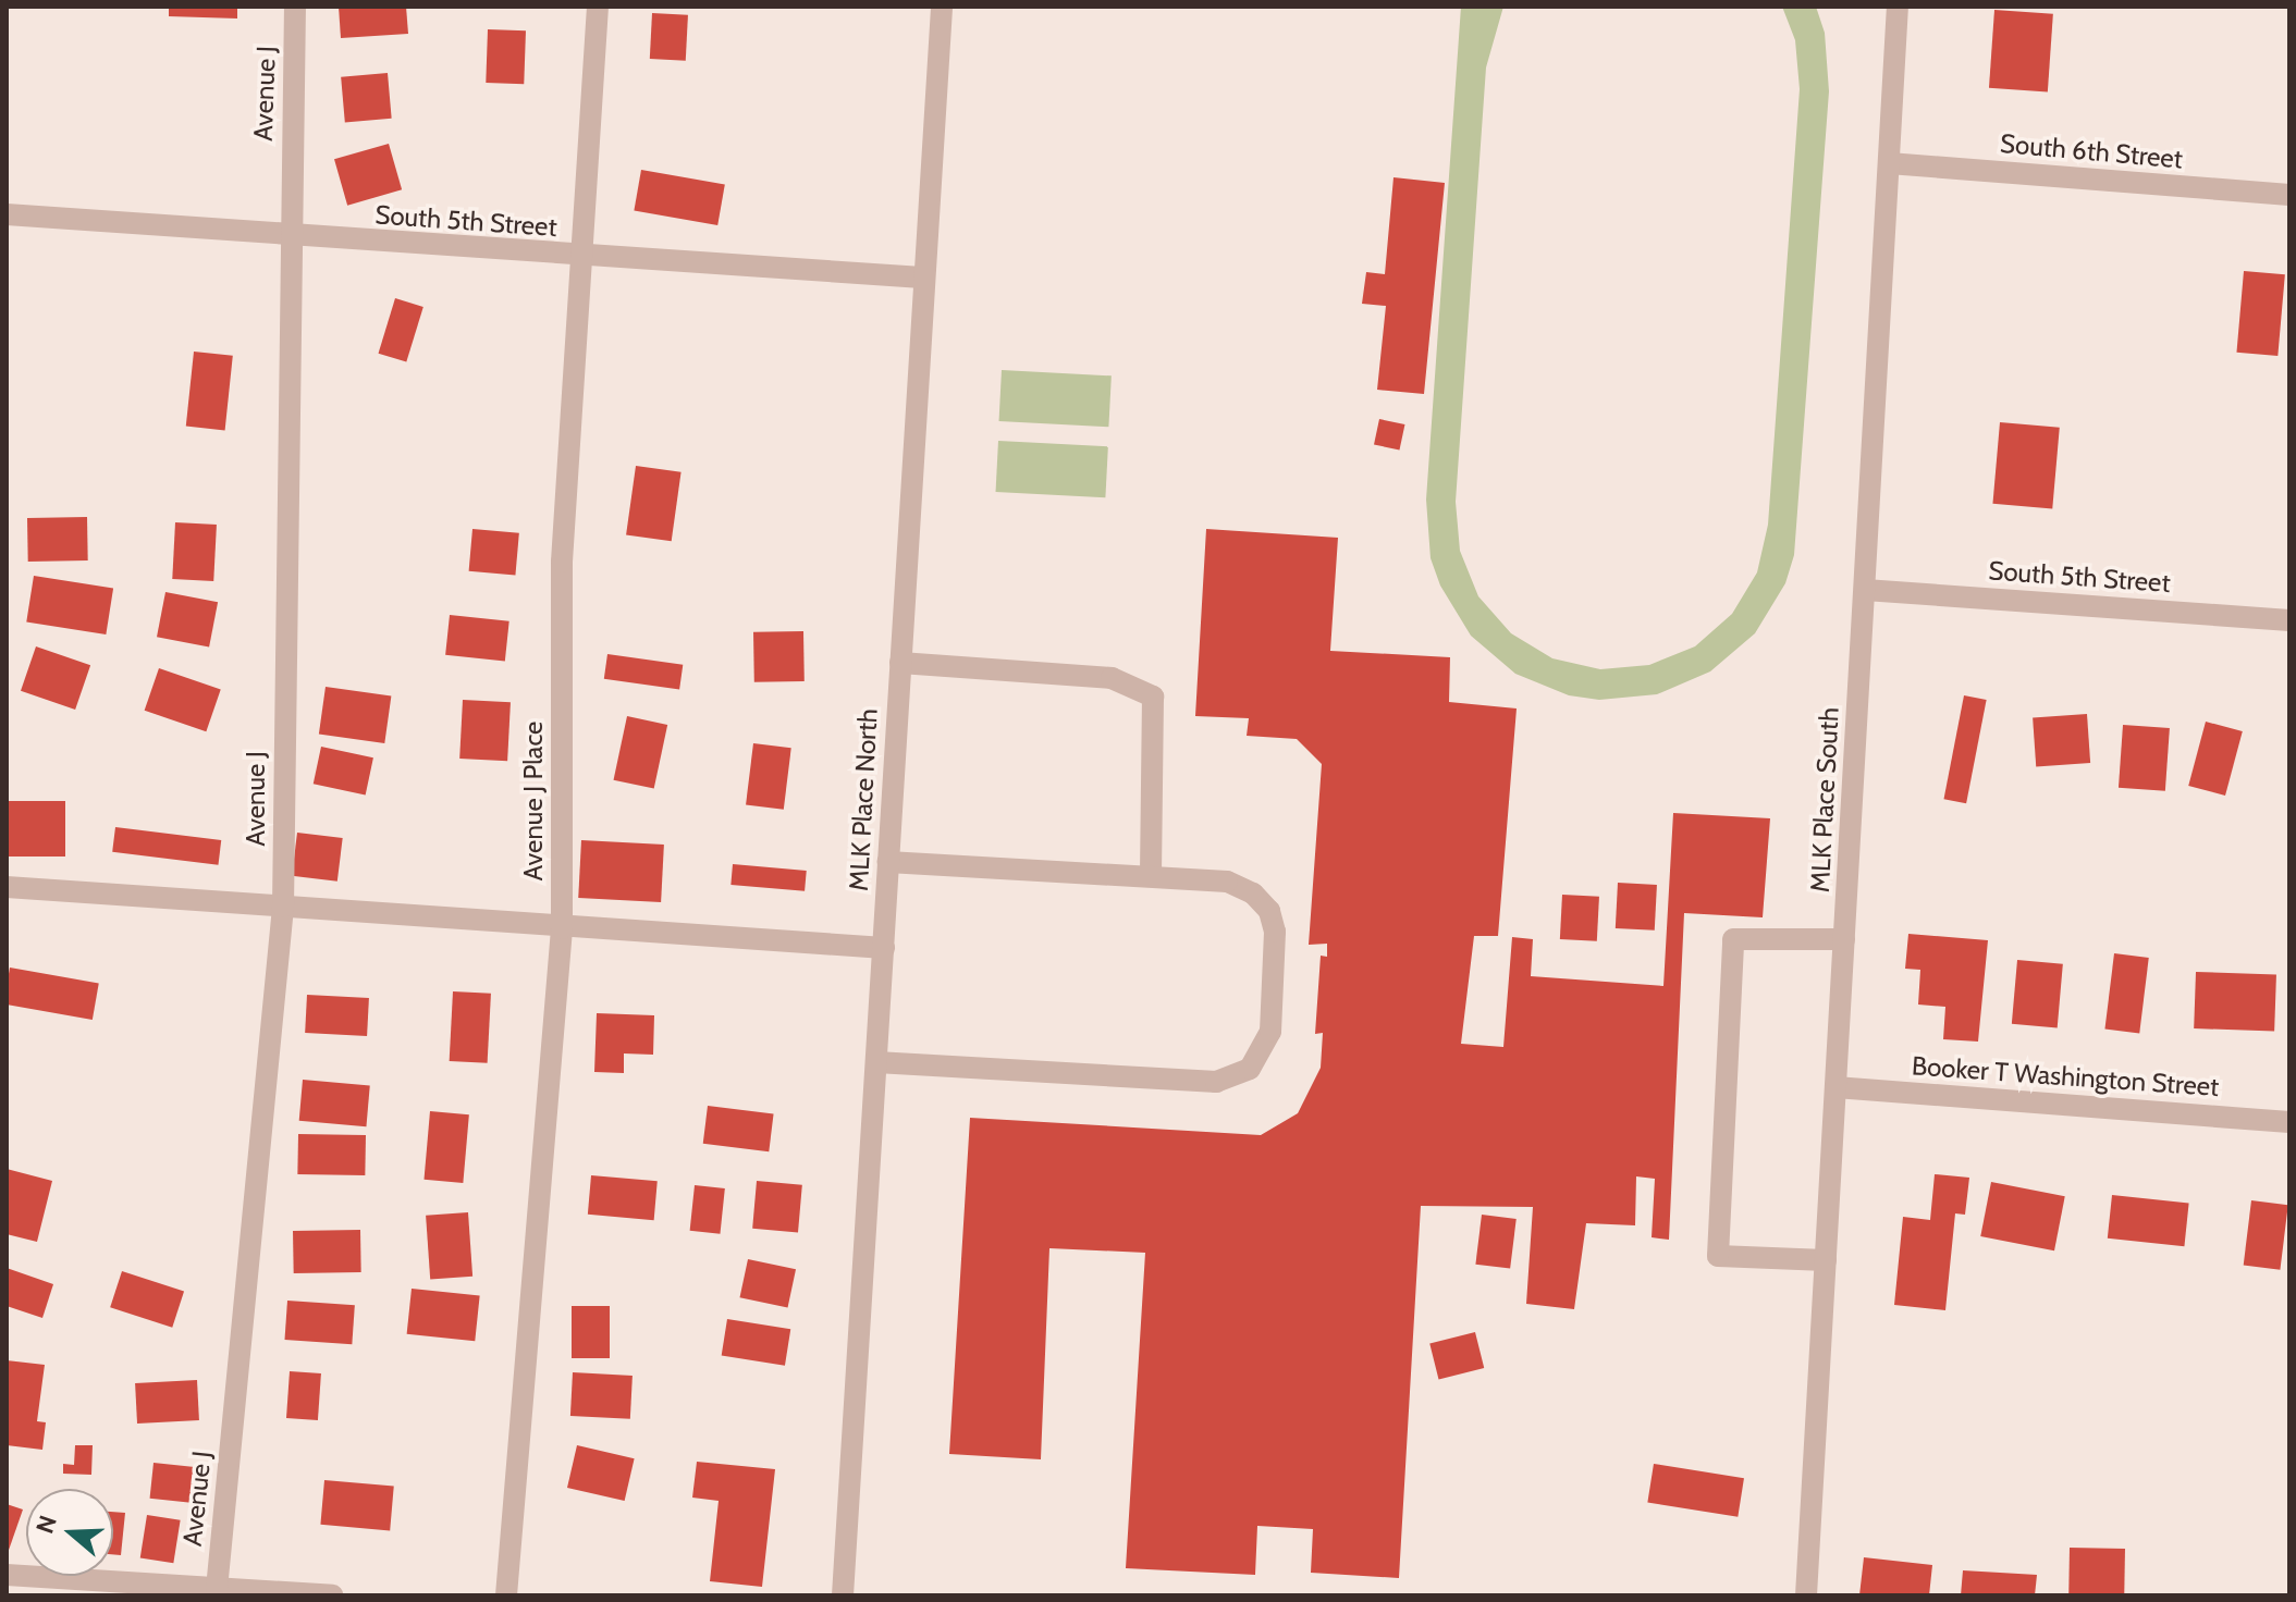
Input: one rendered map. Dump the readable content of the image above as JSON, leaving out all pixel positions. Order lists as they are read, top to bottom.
{
  "streets": {
    "street": [
      "Avenue J",
      "South 6th Street",
      "South 5th Street",
      "MLK Place North",
      "MLK Place South",
      "Avenue J Place",
      "Booker T Washington Street"
    ]
  },
  "crossings": [
    ["Avenue J", "South 5th Street"],
    ["South 6th Street", "MLK Place South"],
    ["South 5th Street", "MLK Place North"],
    ["South 5th Street", "MLK Place South"],
    ["South 5th Street", "Avenue J Place"],
    ["MLK Place South", "Booker T Washington Street"]
  ],
  "north": "left"
}
